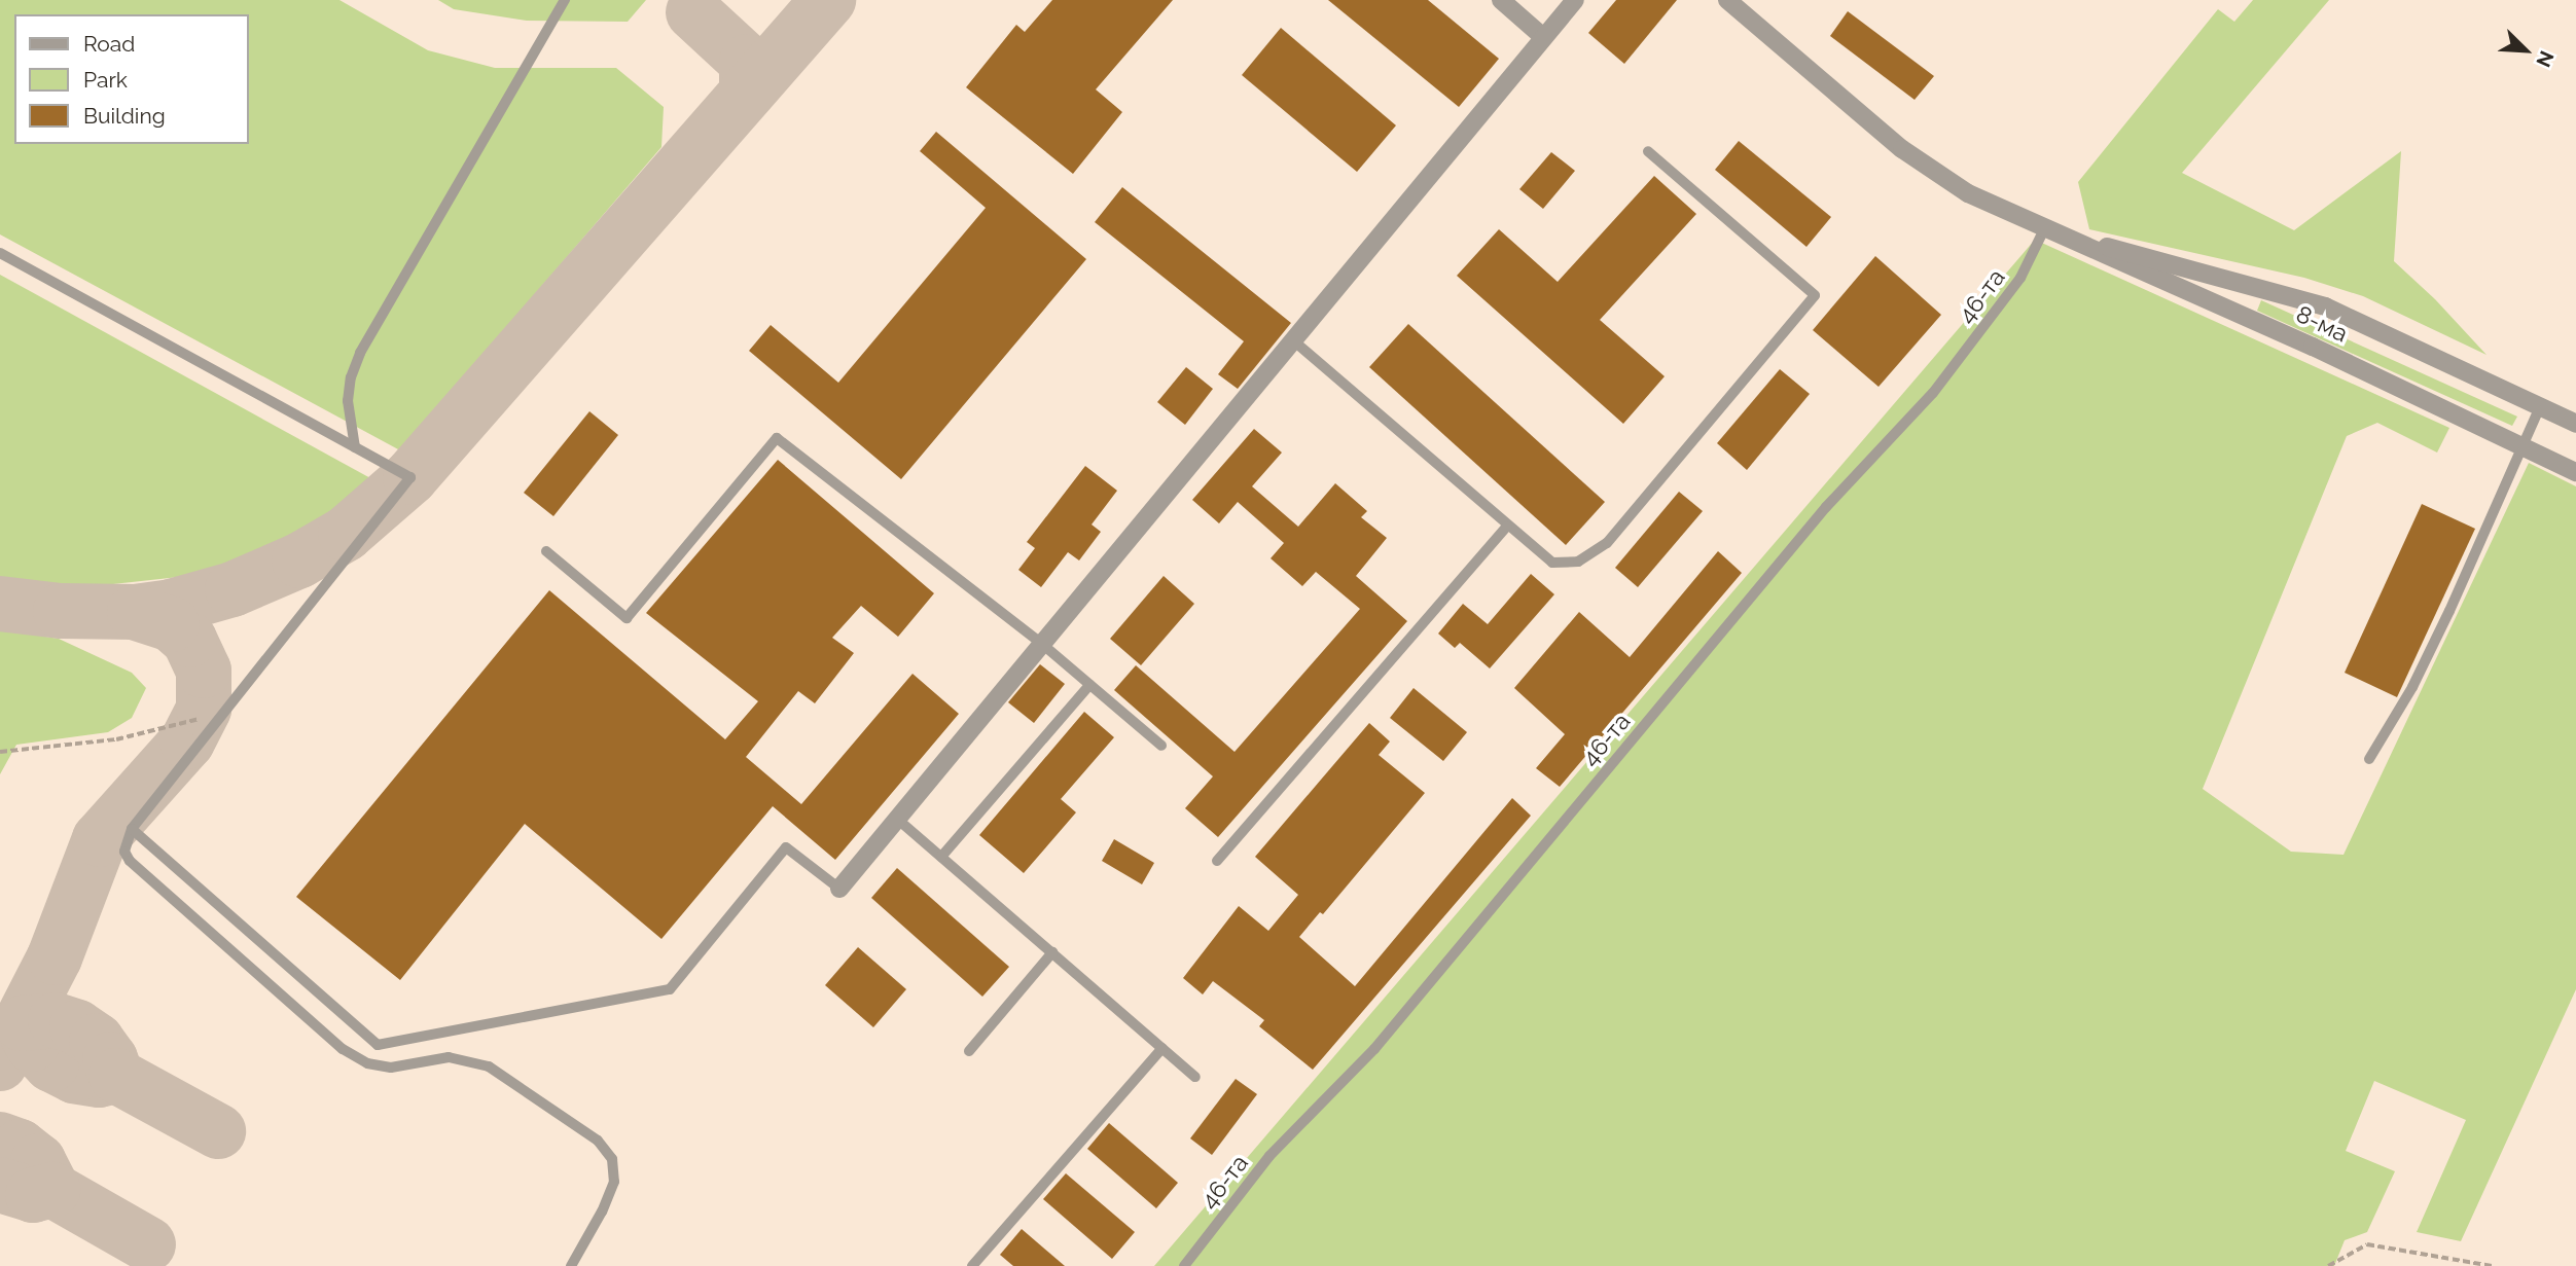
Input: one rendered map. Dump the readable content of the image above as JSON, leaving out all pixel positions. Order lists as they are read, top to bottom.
{
  "streets": {
    "street": ["8-ма"],
    "lane": ["46-та"]
  },
  "crossings": [
    ["46-та", "8-ма"]
  ],
  "legend": ["Road", "Park", "Building"],
  "north": "bottom right"
}
